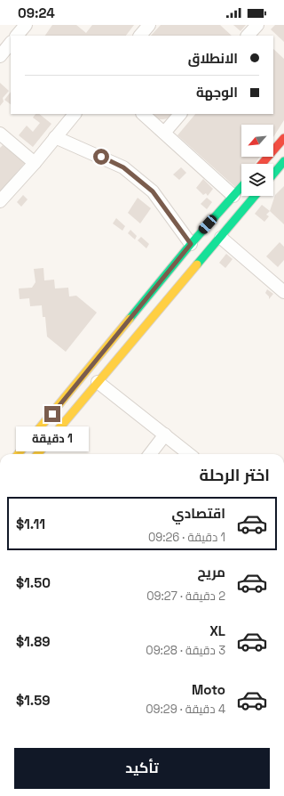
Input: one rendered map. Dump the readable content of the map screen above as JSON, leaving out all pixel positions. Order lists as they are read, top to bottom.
{
  "north": "bottom left",
  "page": {
    "status": "09:24",
    "banner": ["الانطلاق", "الوجهة"],
    "bubble": "1 دقيقة",
    "heading": "اختر الرحلة",
    "list": [
      {
        "name": "اقتصادي",
        "note": "1 دقيقة · 09:26",
        "value": "$1.11"
      },
      {
        "name": "مريح",
        "note": "2 دقيقة · 09:27",
        "value": "$1.50"
      },
      {
        "name": "XL",
        "note": "3 دقيقة · 09:28",
        "value": "$1.89"
      },
      {
        "name": "Moto",
        "note": "4 دقيقة · 09:29",
        "value": "$1.59"
      }
    ],
    "buttons": "تأكيد"
  }
}
